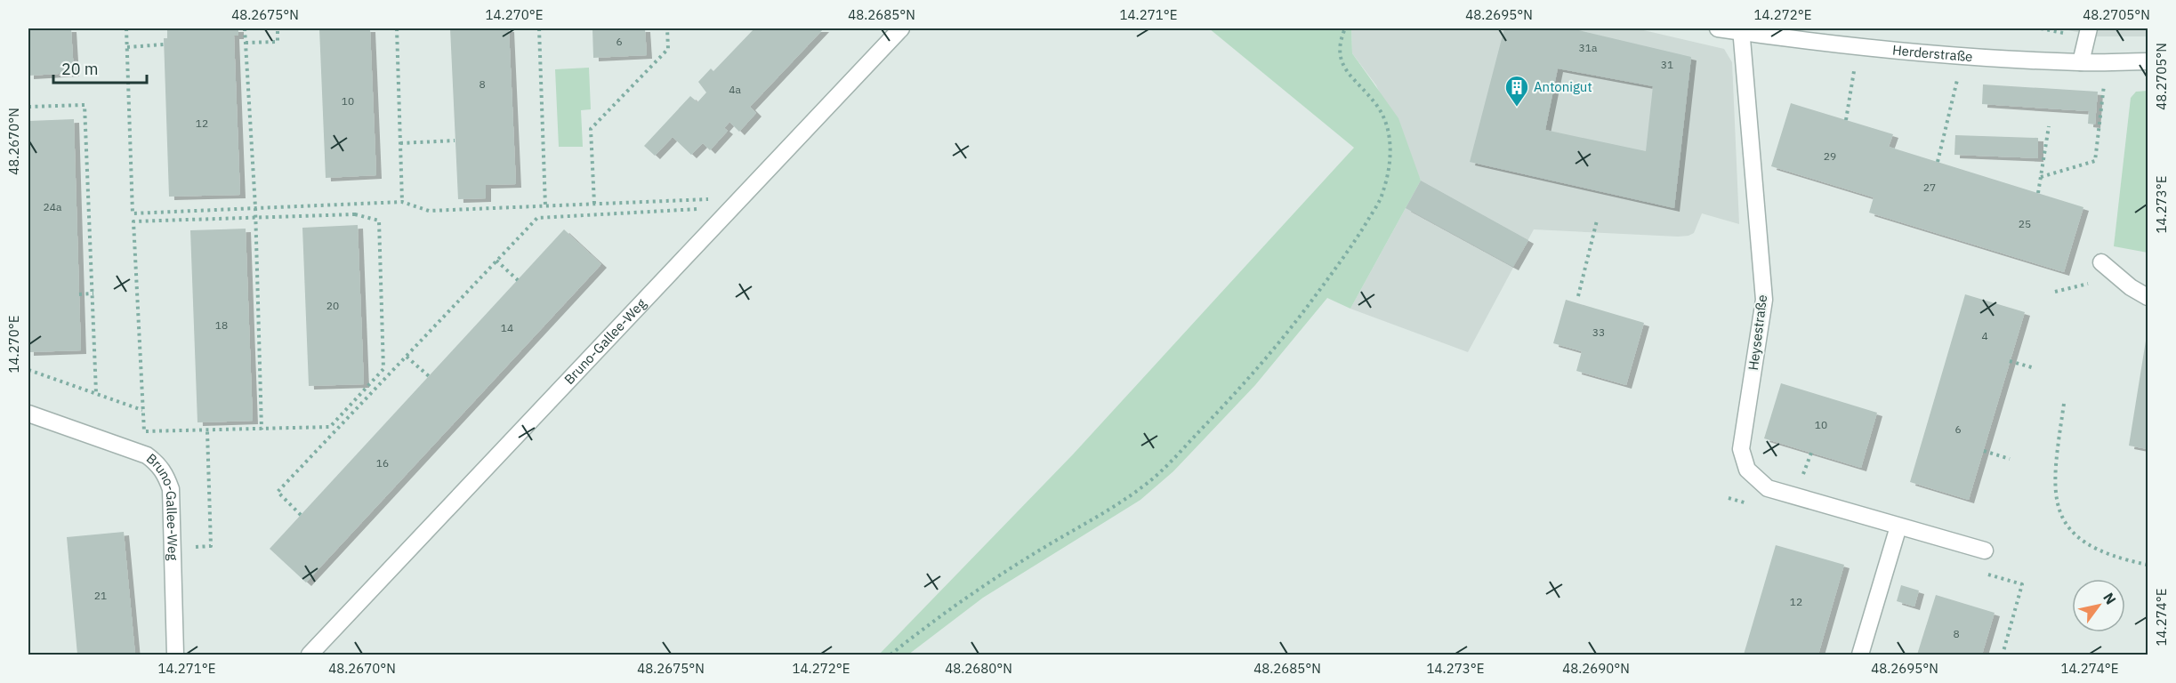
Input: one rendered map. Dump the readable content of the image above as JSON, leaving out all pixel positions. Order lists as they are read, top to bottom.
{
  "streets": {
    "street": ["Herderstraße", "Heysestraße", "Bruno-Gallee-Weg"]
  },
  "crossings": [
    ["Herderstraße", "Heysestraße"]
  ],
  "places": {
    "building": ["Antonigut"]
  },
  "house_numbers": [
    "6",
    "31a",
    "31",
    "8",
    "4a",
    "10",
    "12",
    "29",
    "27",
    "24a",
    "25",
    "20",
    "18",
    "14",
    "33",
    "4",
    "10",
    "6",
    "16",
    "21",
    "12",
    "8"
  ],
  "scale_bar": "20 m",
  "north": "top right",
  "coordinates": [
    "48.2675°N",
    "14.270°E",
    "48.2685°N",
    "14.271°E",
    "48.2695°N",
    "14.272°E",
    "48.2705°N",
    "48.2670°N",
    "14.273°E",
    "14.274°E",
    "48.2680°N",
    "48.2690°N"
  ]
}
